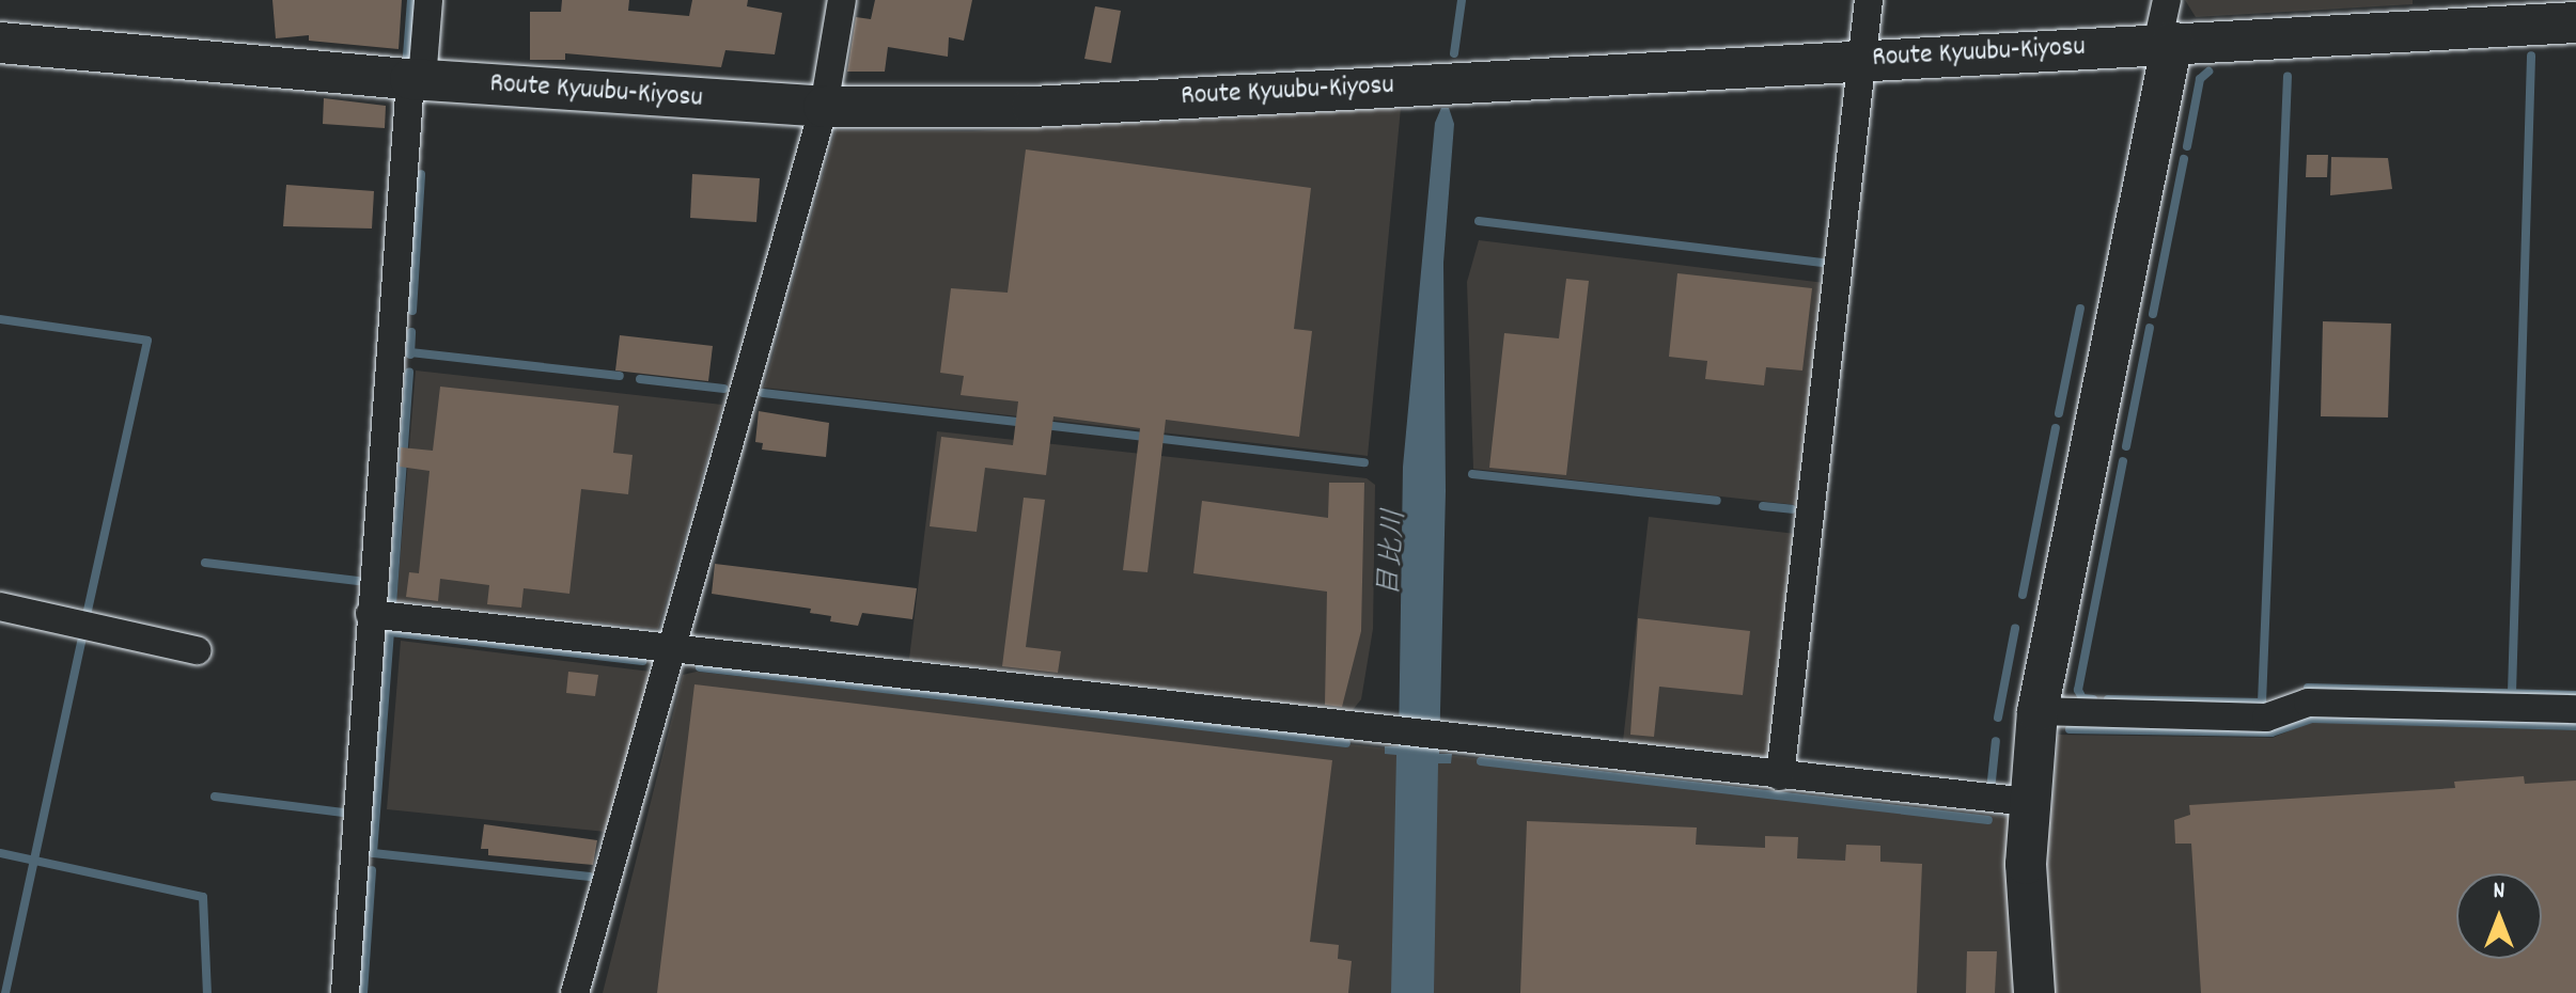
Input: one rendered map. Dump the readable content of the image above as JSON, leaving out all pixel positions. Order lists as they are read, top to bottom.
{
  "streets": {
    "main road": ["Route Kyuubu-Kiyosu"]
  },
  "water": ["目比川"],
  "north": "top"
}
